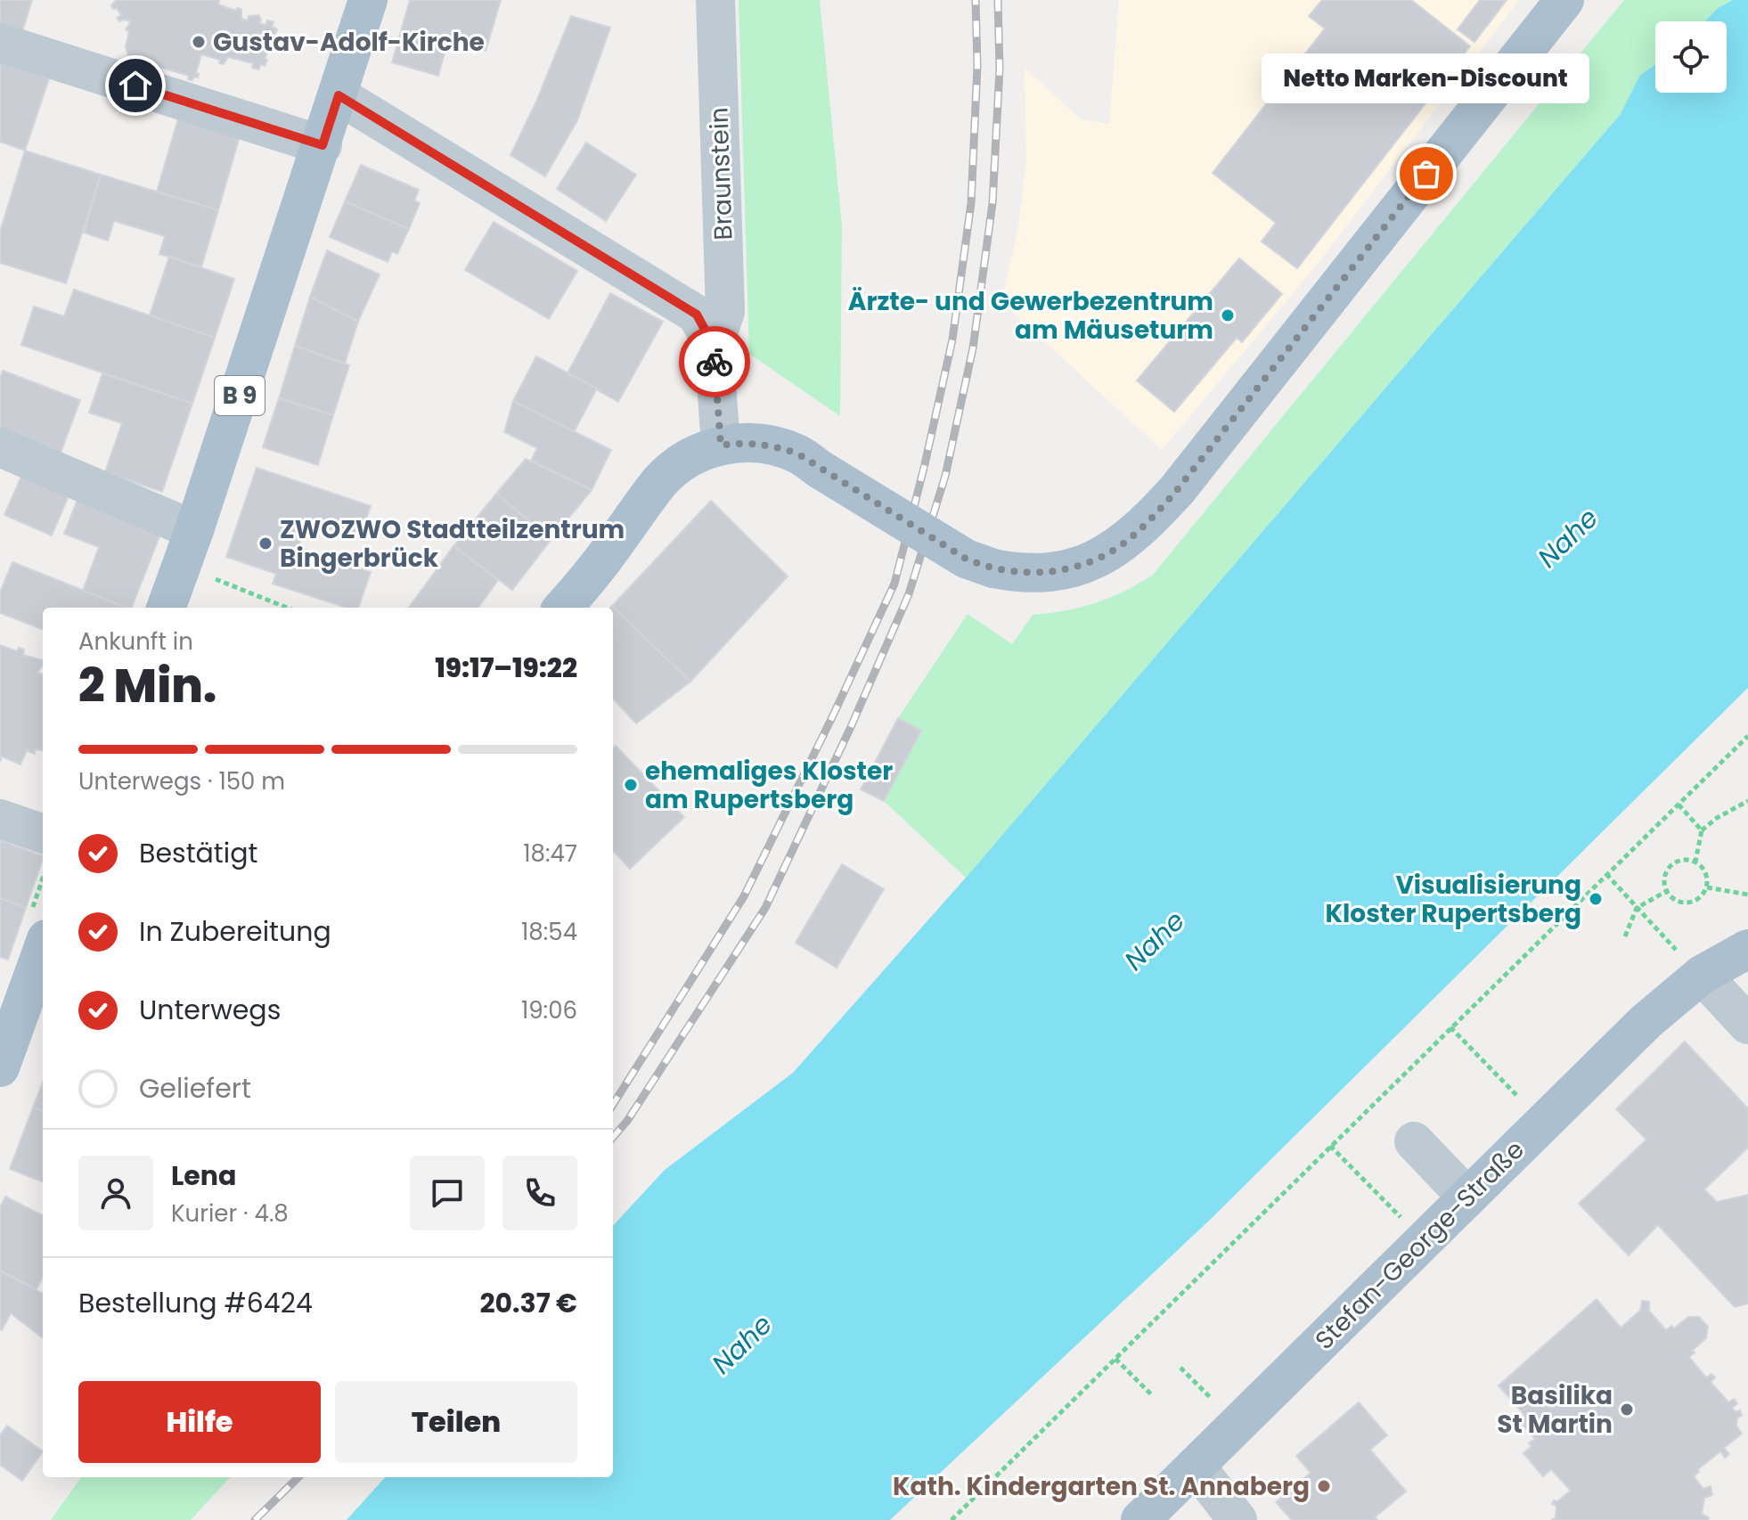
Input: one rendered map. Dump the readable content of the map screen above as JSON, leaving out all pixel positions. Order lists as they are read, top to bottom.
{
  "streets": {
    "main road": ["B 9", "Stefan-George-Straße"],
    "street": ["Braunstein"]
  },
  "water": ["Nahe"],
  "places": [
    "Gustav-Adolf-Kirche",
    "Netto Marken-Discount",
    "Ärzte- und Gewerbezentrum am Mäuseturm",
    "ZWOZWO Stadtteilzentrum Bingerbrück",
    "ehemaliges Kloster am Rupertsberg",
    "Visualisierung Kloster Rupertsberg",
    "Basilika St Martin",
    "Kath. Kindergarten St. Annaberg"
  ],
  "page": {
    "bubble": "Netto Marken-Discount",
    "heading": ["2 Min.", "Ankunft in", "19:17–19:22"],
    "panel": [
      "Lena",
      "Kurier · 4.8",
      "Bestellung #6424",
      "20.37 €"
    ],
    "bar": "Unterwegs · 150 m",
    "list": [
      ["Bestätigt", "18:47"],
      ["In Zubereitung", "18:54"],
      ["Unterwegs", "19:06"],
      "Geliefert"
    ],
    "buttons": ["Hilfe", "Teilen"]
  }
}
